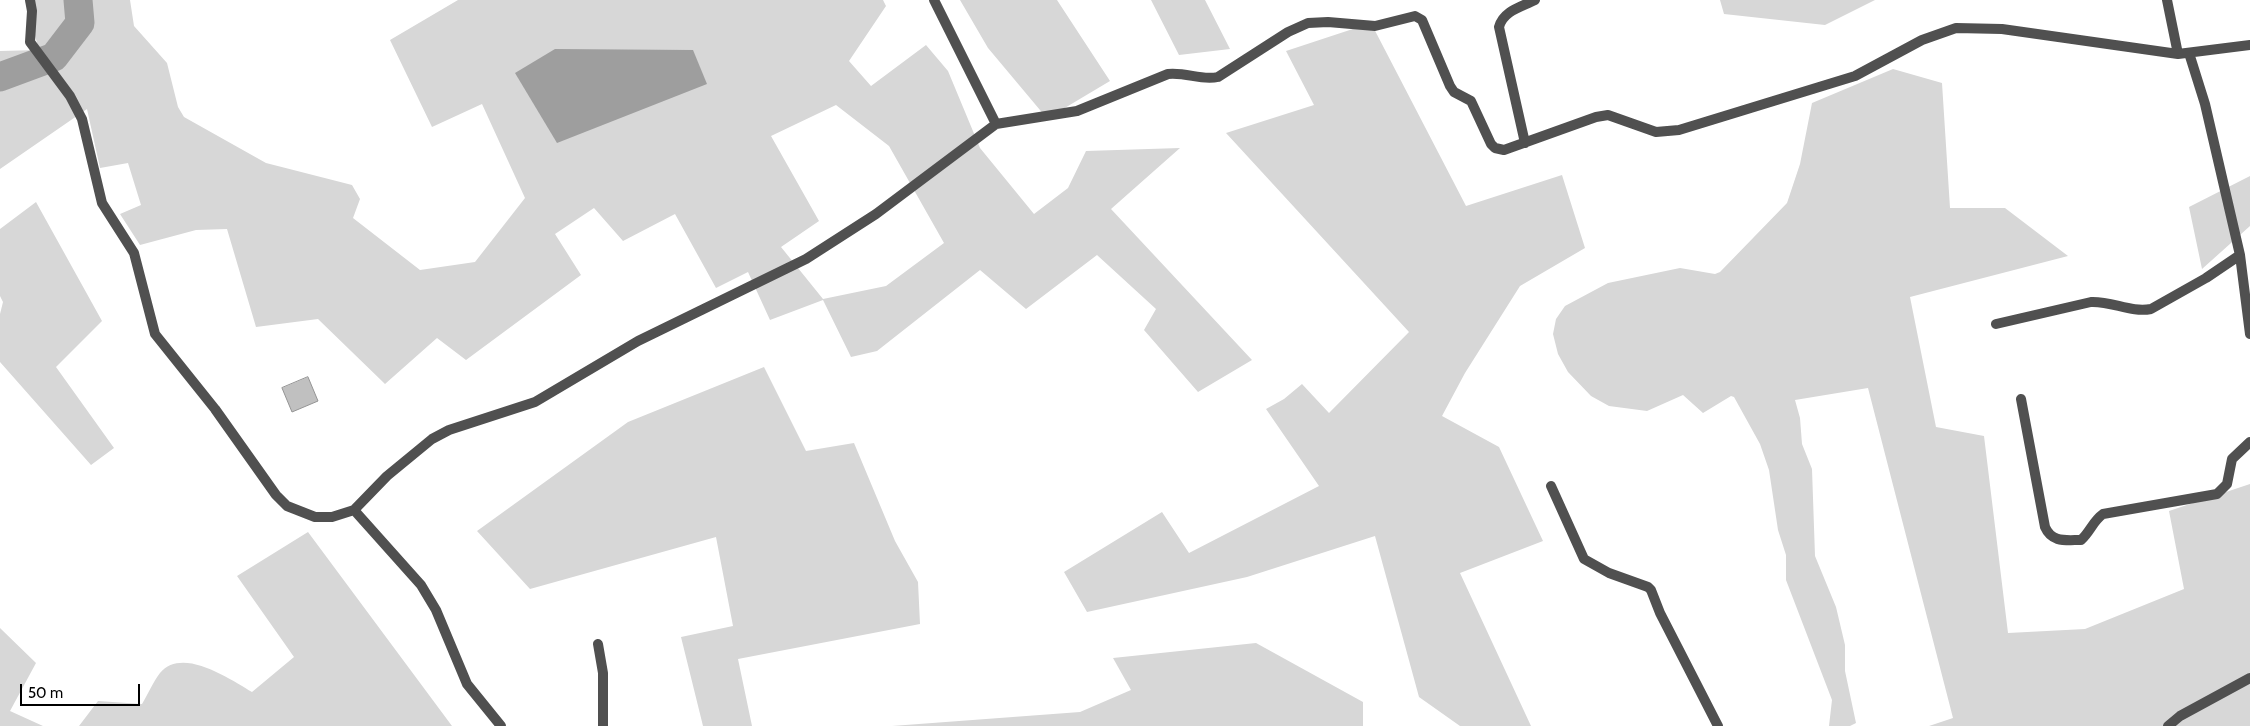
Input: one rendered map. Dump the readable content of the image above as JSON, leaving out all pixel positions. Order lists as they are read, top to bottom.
{
  "scale_bar": "50 m"
}
